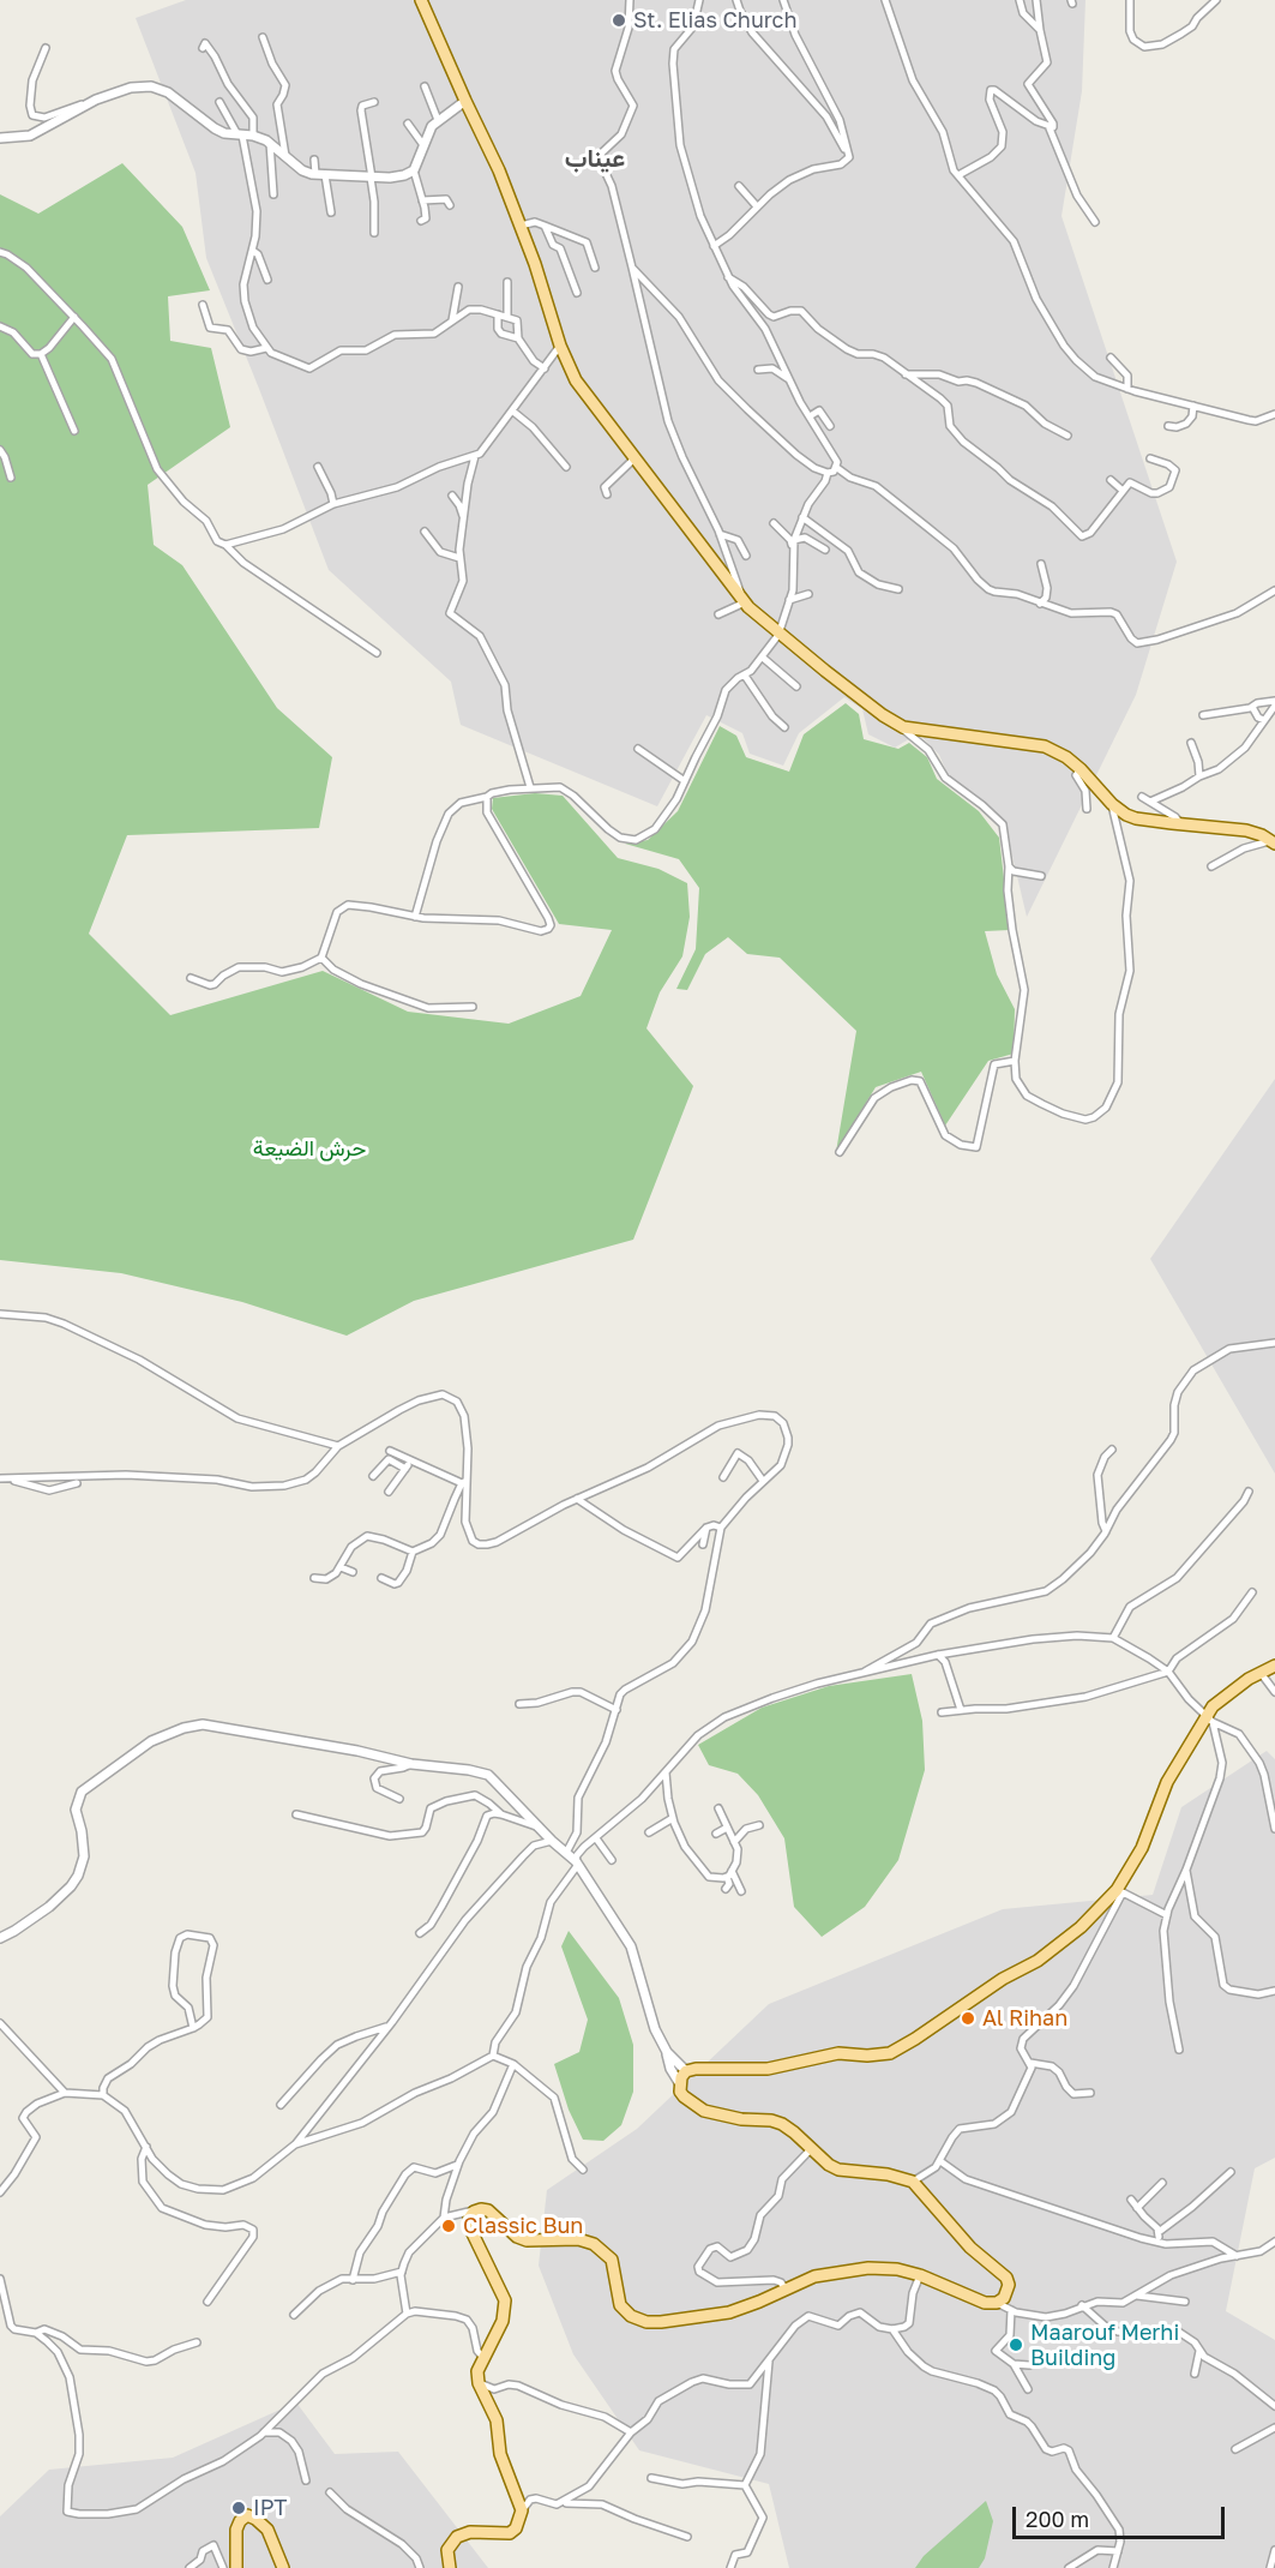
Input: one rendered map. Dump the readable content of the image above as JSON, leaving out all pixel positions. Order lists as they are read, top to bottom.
{
  "districts": ["عيناب"],
  "parks": ["حرش الضيعة"],
  "places": [
    "St. Elias Church",
    "Al Rihan",
    "Classic Bun",
    "Maarouf Merhi Building",
    "IPT"
  ],
  "scale_bar": "200 m"
}
